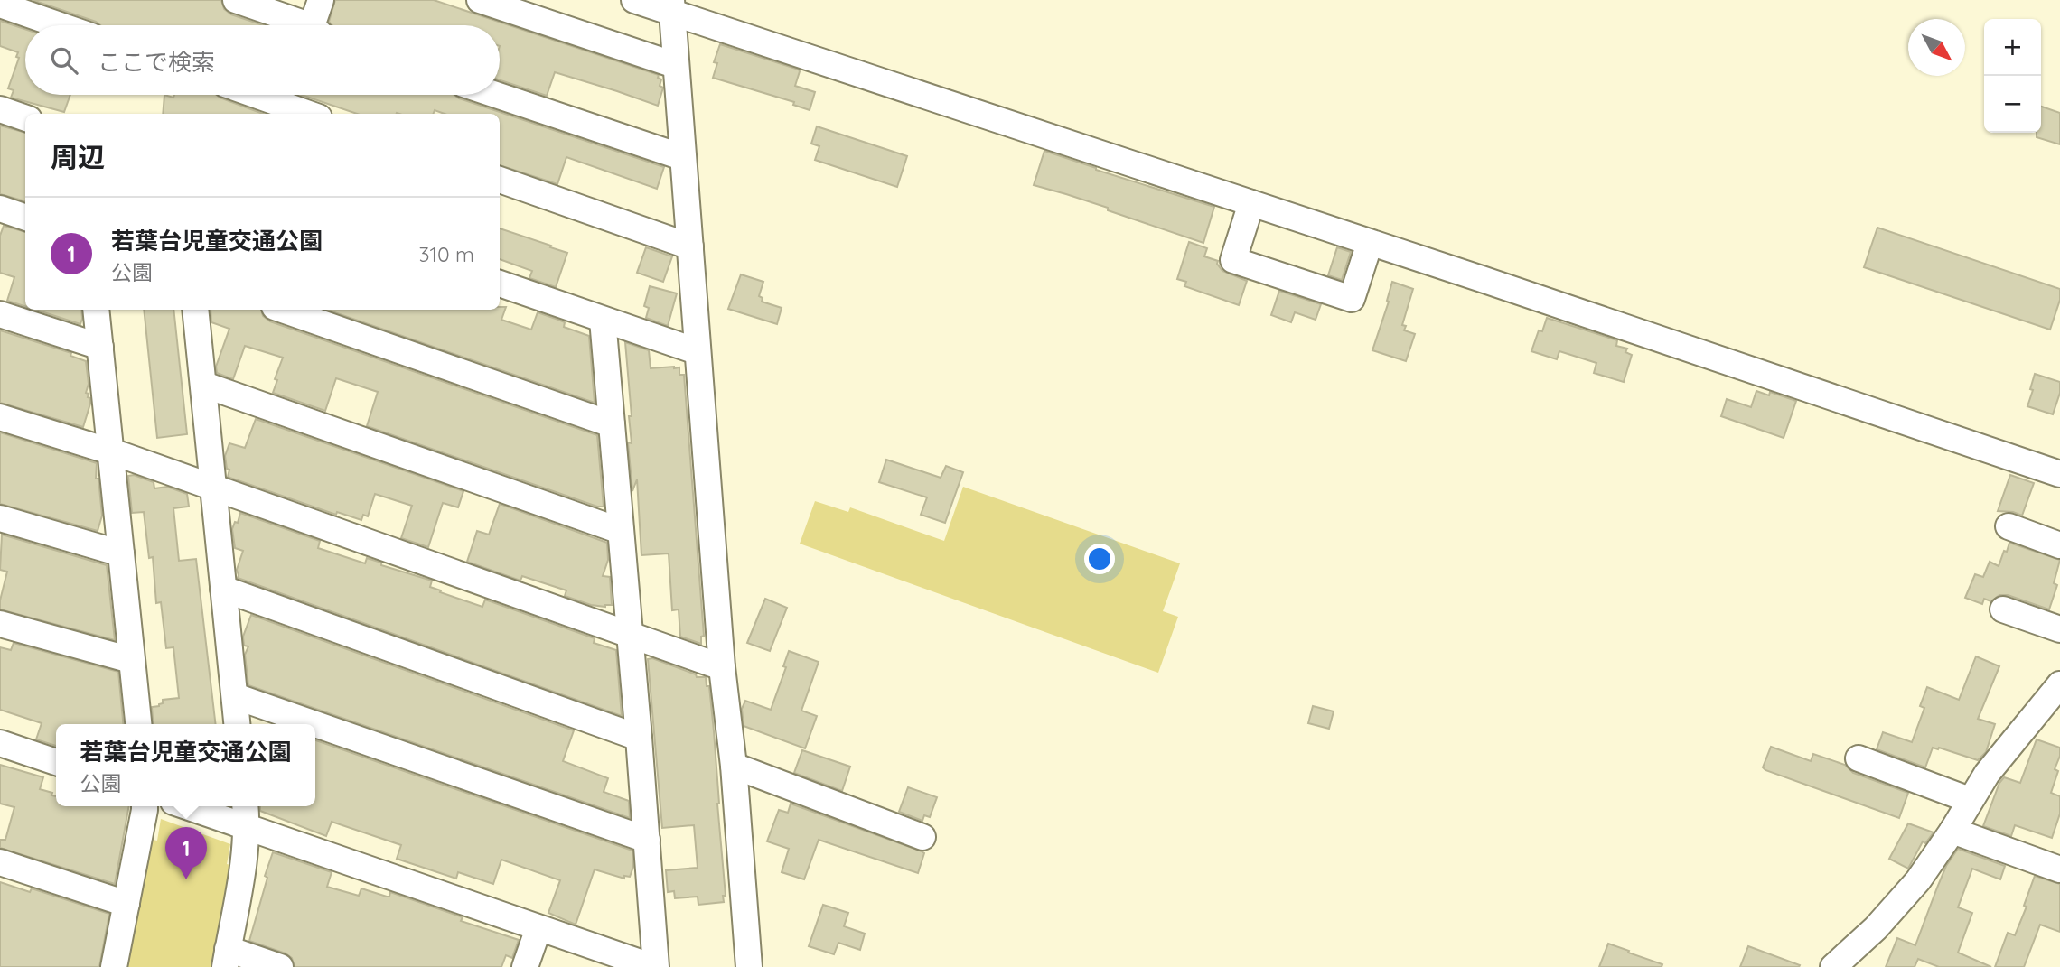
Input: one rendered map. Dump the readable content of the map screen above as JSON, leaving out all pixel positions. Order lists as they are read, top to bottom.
{
  "north": "bottom right",
  "page": {
    "map_buttons": ["+", "−"],
    "search": "ここで検索",
    "heading": "周辺",
    "list": [
      {
        "mark": "1",
        "name": "若葉台児童交通公園",
        "note": "公園",
        "value": "310 m"
      }
    ],
    "popup": ["若葉台児童交通公園", "公園"],
    "pins": "1"
  }
}
